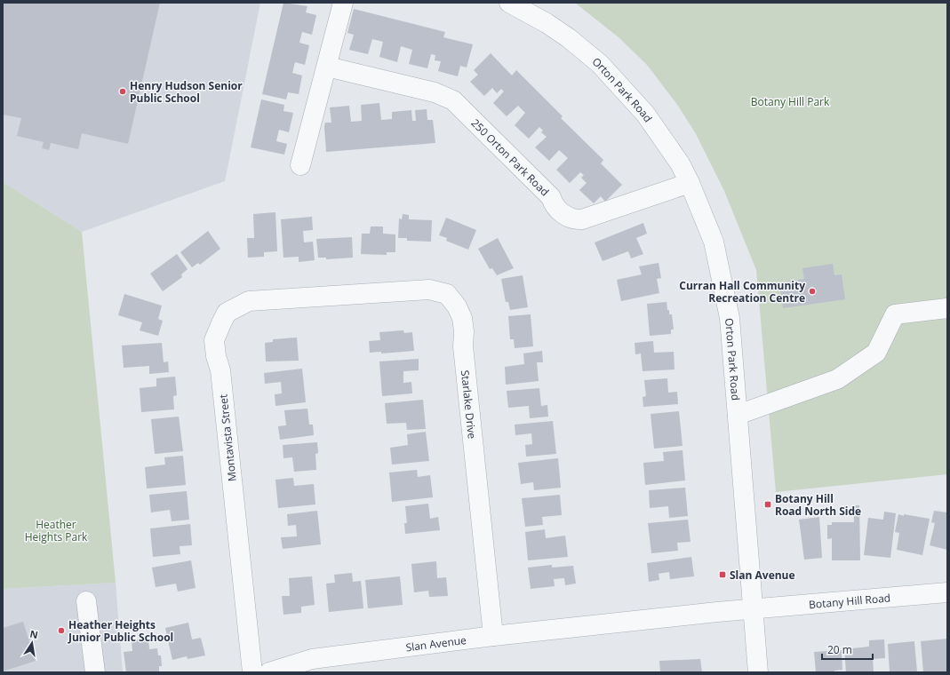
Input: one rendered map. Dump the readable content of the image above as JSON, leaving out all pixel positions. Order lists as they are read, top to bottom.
{
  "streets": {
    "street": [
      "Orton Park Road",
      "250 Orton Park Road",
      "Starlake Drive",
      "Montavista Street",
      "Botany Hill Road",
      "Slan Avenue"
    ]
  },
  "crossings": [
    ["Orton Park Road", "250 Orton Park Road"],
    ["Orton Park Road", "Botany Hill Road"],
    ["Orton Park Road", "Slan Avenue"],
    ["Starlake Drive", "Montavista Street"],
    ["Starlake Drive", "Slan Avenue"],
    ["Botany Hill Road", "Slan Avenue"]
  ],
  "parks": ["Botany Hill Park", "Heather Heights Park"],
  "places": {
    "other": ["Henry Hudson Senior Public School", "Curran Hall Community Recreation Centre", "Heather Heights Junior Public School"],
    "transit": ["Botany Hill Road North Side", "Slan Avenue"]
  },
  "scale_bar": "20 m",
  "north": "top"
}
